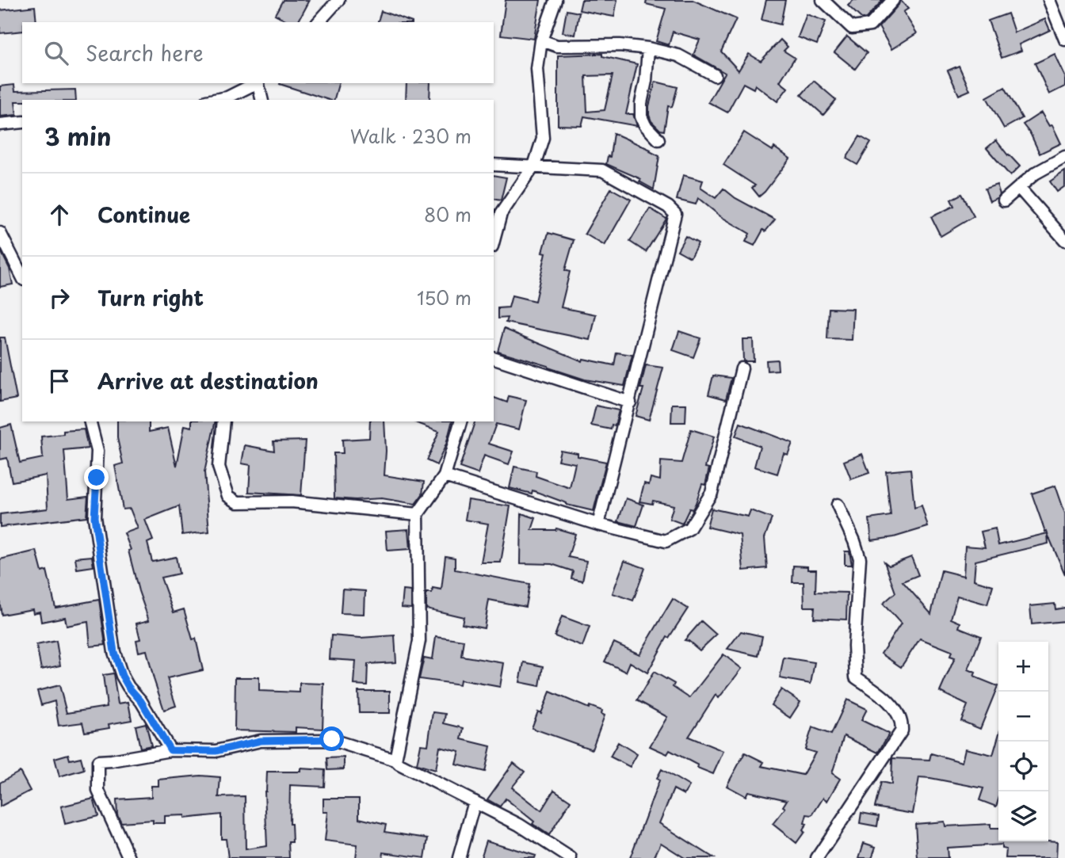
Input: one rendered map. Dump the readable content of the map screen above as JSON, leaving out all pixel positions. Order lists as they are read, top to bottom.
{
  "page": {
    "search": "Search here",
    "heading": ["3 min", "Walk · 230 m"],
    "list": [
      ["Continue", "80 m"],
      ["Turn right", "150 m"],
      "Arrive at destination"
    ],
    "map_buttons": ["+", "−"]
  }
}
